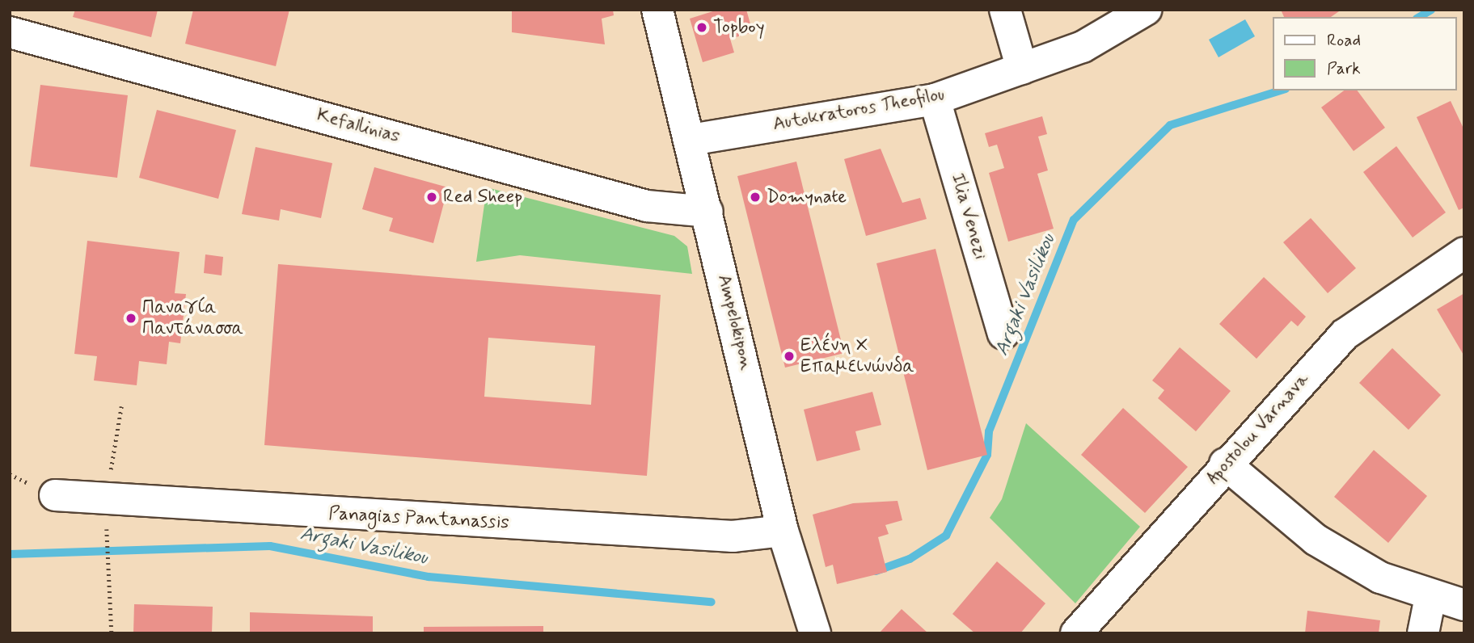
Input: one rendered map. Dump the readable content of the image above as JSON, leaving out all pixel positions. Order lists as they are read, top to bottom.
{
  "streets": {
    "street": [
      "Autokratoros Theofilou",
      "Kefallinias",
      "Ilia Venezi",
      "Ampelokipon",
      "Apostolou Varnava",
      "Panagias Pantanassis"
    ]
  },
  "crossings": [
    ["Autokratoros Theofilou", "Ilia Venezi"],
    ["Autokratoros Theofilou", "Ampelokipon"],
    ["Kefallinias", "Ampelokipon"],
    ["Ampelokipon", "Panagias Pantanassis"]
  ],
  "water": ["Argaki Vasilikou"],
  "places": [
    "Topboy",
    "Red Sheep",
    "Domynate",
    "Παναγία Παντάνασσα",
    "Ελένη Χ Επαμεινώνδα"
  ],
  "legend": ["Road", "Park"]
}
